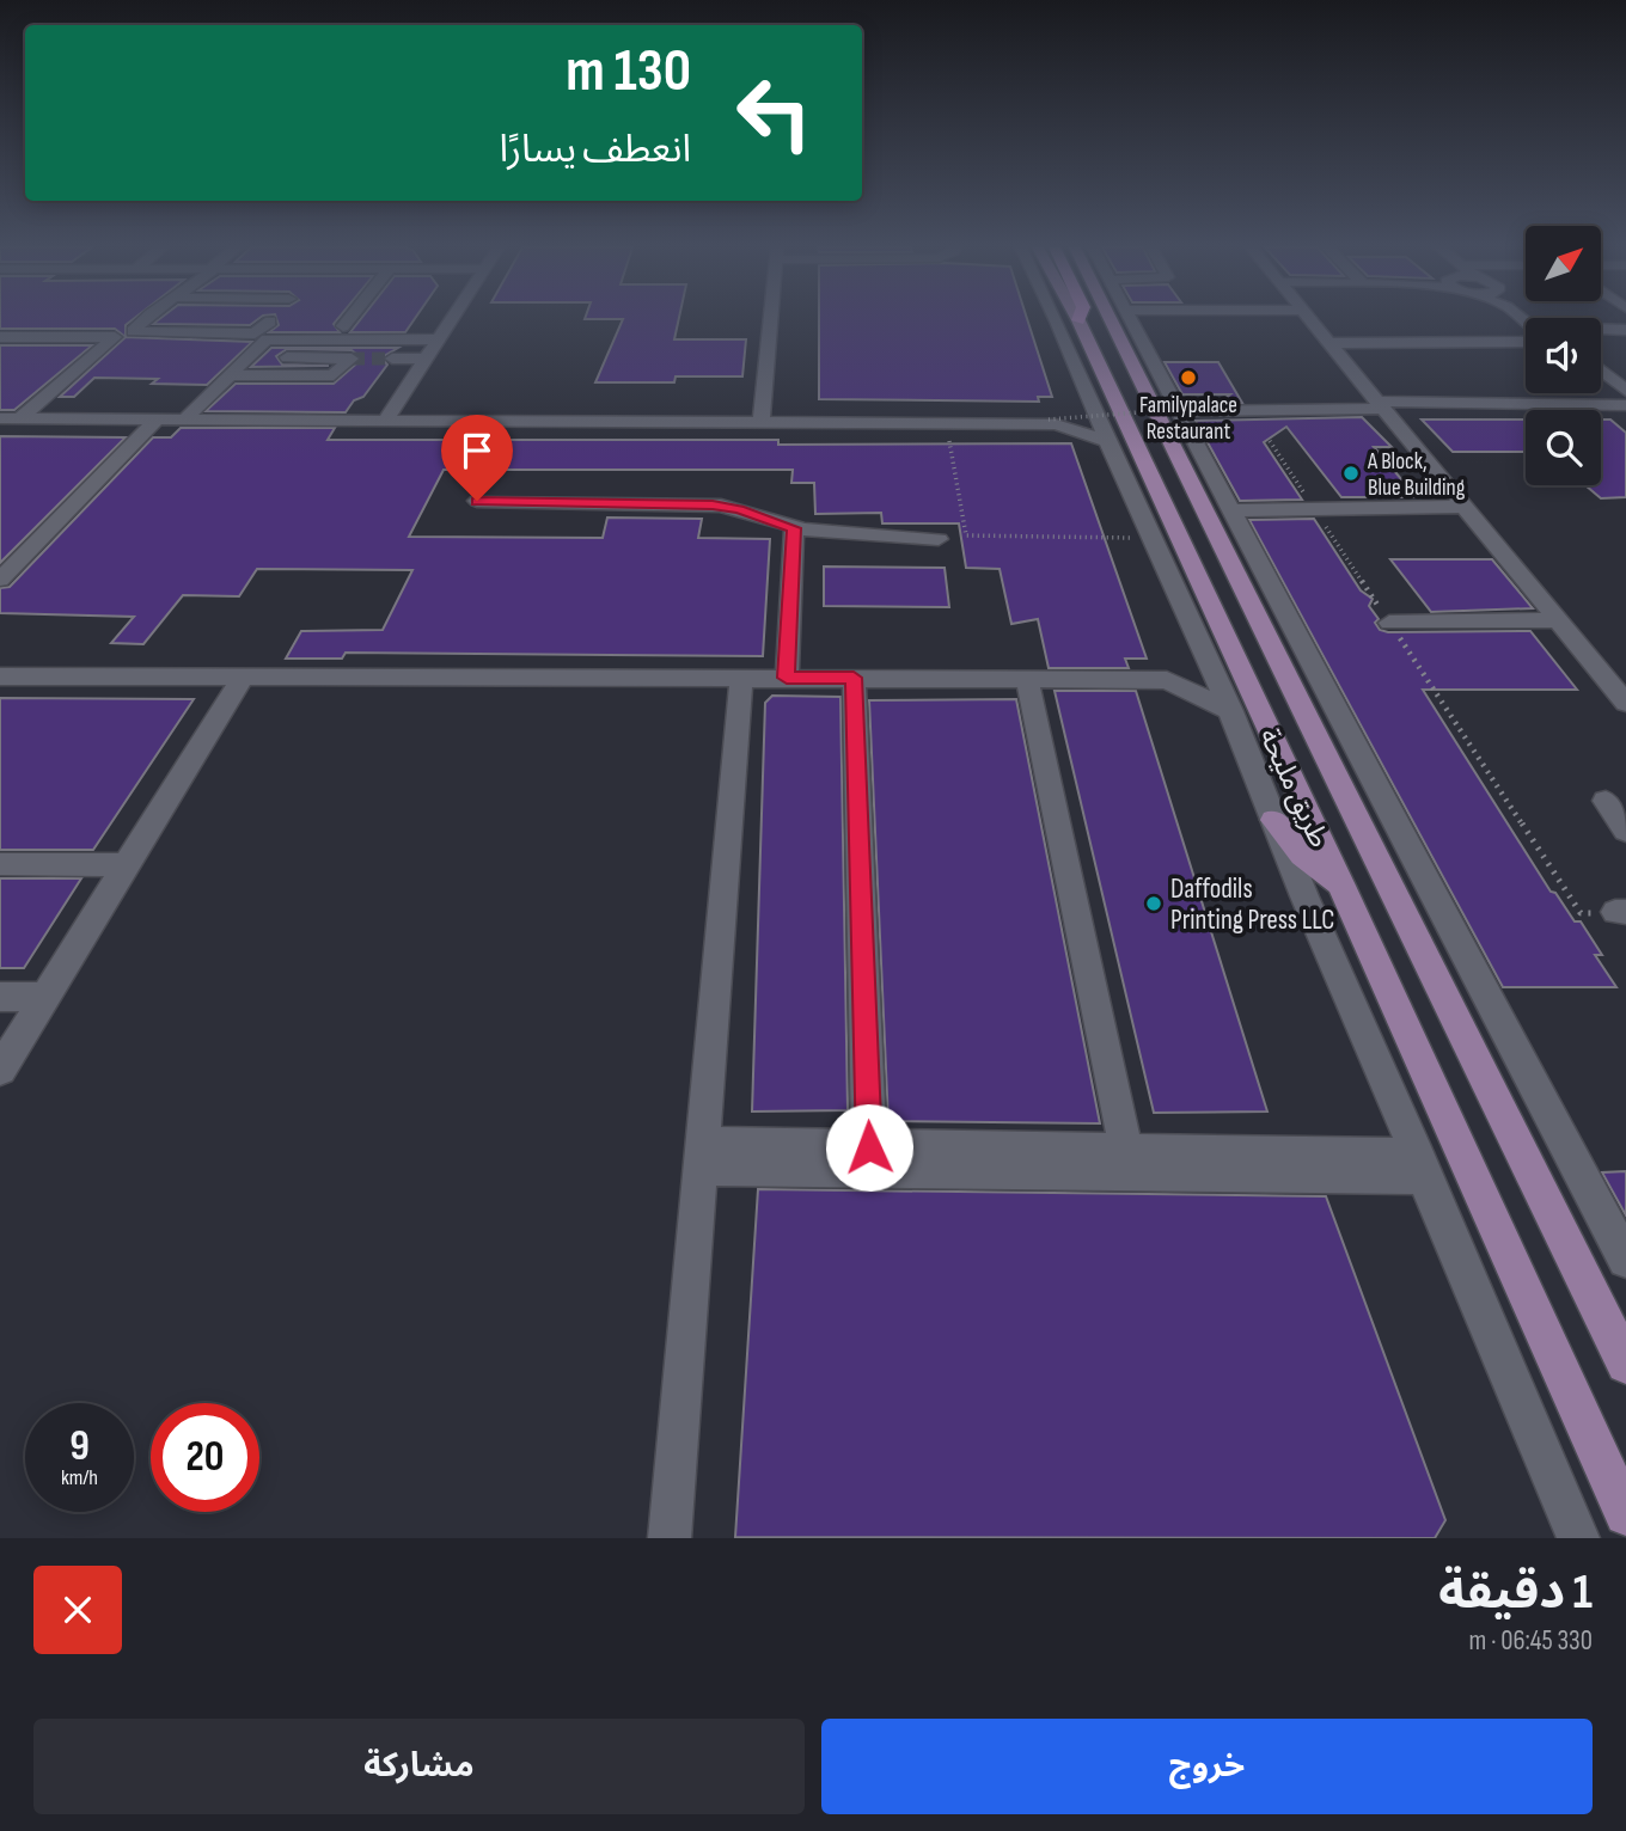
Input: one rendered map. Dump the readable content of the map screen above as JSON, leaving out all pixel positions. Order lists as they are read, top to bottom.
{
  "streets": {
    "main road": ["طريق مليحة"]
  },
  "places": ["Familypalace Restaurant", "A Block, Blue Building", "Daffodils Printing Press LLC"],
  "north": "top right",
  "page": {
    "turn": ["130 m", "انعطف يسارًا"],
    "speed": "9 km/h",
    "limit": "20",
    "heading": ["1 دقيقة", "330 m · 06:45"],
    "buttons": ["خروج", "مشاركة"]
  }
}
